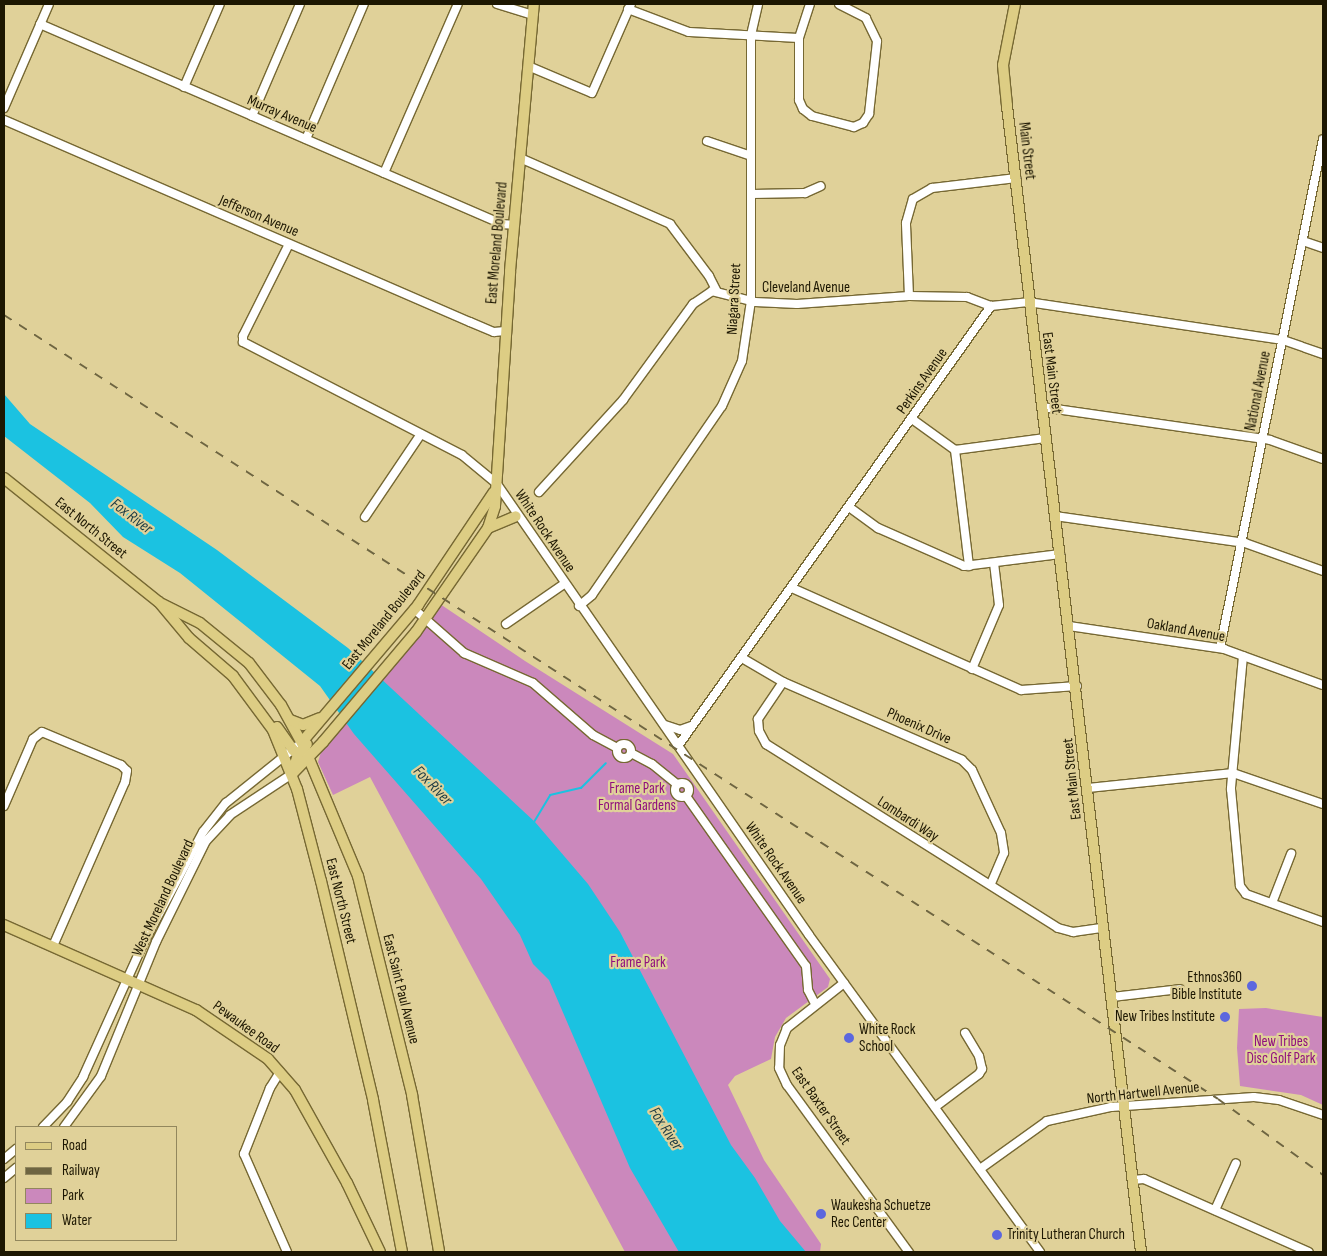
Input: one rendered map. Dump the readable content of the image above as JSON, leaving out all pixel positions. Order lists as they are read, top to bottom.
{
  "streets": {
    "main road": [
      "Main Street",
      "East Moreland Boulevard",
      "East Main Street",
      "East North Street",
      "West Moreland Boulevard",
      "East Saint Paul Avenue",
      "Pewaukee Road"
    ],
    "street": [
      "Murray Avenue",
      "Jefferson Avenue",
      "Cleveland Avenue",
      "Niagara Street",
      "Perkins Avenue",
      "National Avenue",
      "White Rock Avenue",
      "Oakland Avenue",
      "Phoenix Drive",
      "Lombardi Way",
      "North Hartwell Avenue",
      "East Baxter Street"
    ]
  },
  "crossings": [
    ["Murray Avenue", "East Moreland Boulevard"],
    ["Main Street", "East Main Street"],
    ["Jefferson Avenue", "East Moreland Boulevard"],
    ["Jefferson Avenue", "White Rock Avenue"],
    ["East Moreland Boulevard", "East North Street"],
    ["East Moreland Boulevard", "White Rock Avenue"],
    ["East Moreland Boulevard", "West Moreland Boulevard"],
    ["East Moreland Boulevard", "East Saint Paul Avenue"],
    ["Cleveland Avenue", "Niagara Street"],
    ["Cleveland Avenue", "Perkins Avenue"],
    ["Niagara Street", "White Rock Avenue"],
    ["East Main Street", "Oakland Avenue"],
    ["East Main Street", "Lombardi Way"],
    ["East Main Street", "North Hartwell Avenue"],
    ["Perkins Avenue", "White Rock Avenue"],
    ["Perkins Avenue", "Phoenix Drive"],
    ["National Avenue", "Oakland Avenue"],
    ["East North Street", "West Moreland Boulevard"],
    ["East North Street", "East Saint Paul Avenue"],
    ["White Rock Avenue", "North Hartwell Avenue"],
    ["White Rock Avenue", "East Baxter Street"],
    ["Phoenix Drive", "Lombardi Way"],
    ["West Moreland Boulevard", "East Saint Paul Avenue"],
    ["West Moreland Boulevard", "Pewaukee Road"]
  ],
  "water": ["Fox River"],
  "parks": ["Frame Park Formal Gardens", "Frame Park", "New Tribes Disc Golf Park"],
  "places": [
    "Ethnos360 Bible Institute",
    "New Tribes Institute",
    "White Rock School",
    "Waukesha Schuetze Rec Center",
    "Trinity Lutheran Church"
  ],
  "legend": [
    "Road",
    "Railway",
    "Park",
    "Water"
  ]
}
